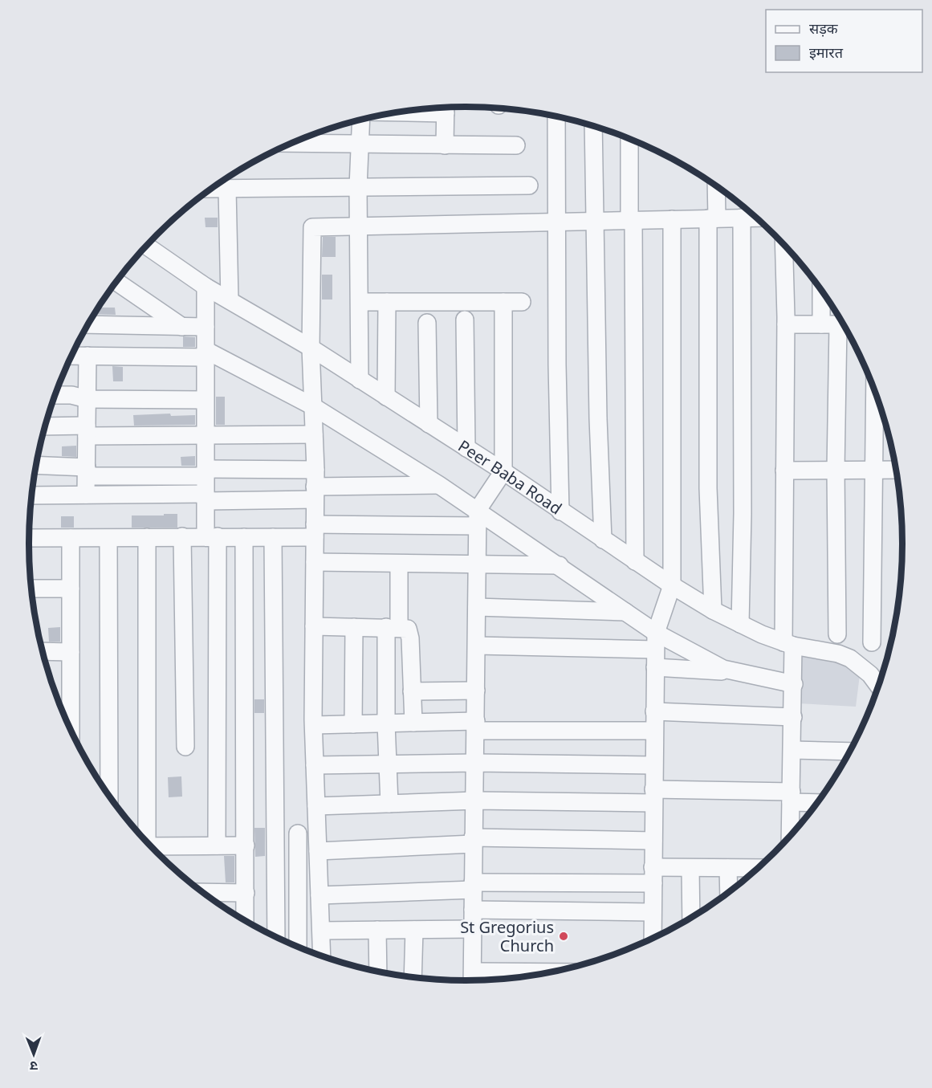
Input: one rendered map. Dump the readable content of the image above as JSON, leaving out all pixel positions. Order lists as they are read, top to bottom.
{
  "streets": {
    "street": ["Peer Baba Road"]
  },
  "places": ["St Gregorius Church"],
  "legend": ["सड़क", "इमारत"],
  "north": "bottom"
}
